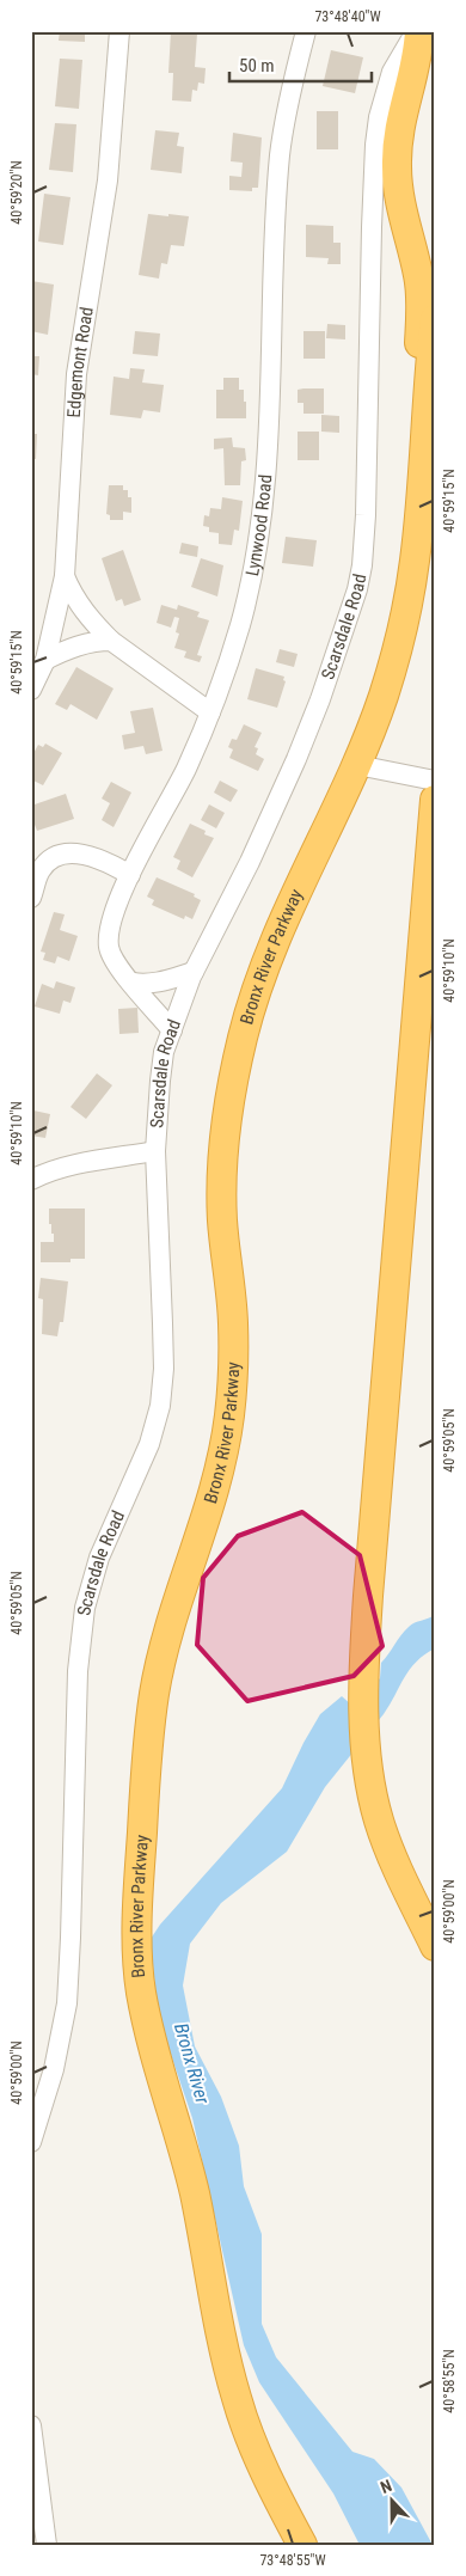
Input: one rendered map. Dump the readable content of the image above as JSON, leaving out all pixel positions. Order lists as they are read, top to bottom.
{
  "streets": {
    "highway": ["Bronx River Parkway"],
    "street": ["Edgemont Road", "Lynwood Road", "Scarsdale Road"]
  },
  "crossings": [
    ["Lynwood Road", "Scarsdale Road"]
  ],
  "water": ["Bronx River"],
  "scale_bar": "50 m",
  "north": "top",
  "coordinates": [
    "73°48'40\"W",
    "40°59'20\"N",
    "40°59'15\"N",
    "40°59'10\"N",
    "40°59'05\"N",
    "40°59'00\"N",
    "40°58'55\"N",
    "73°48'55\"W"
  ]
}
